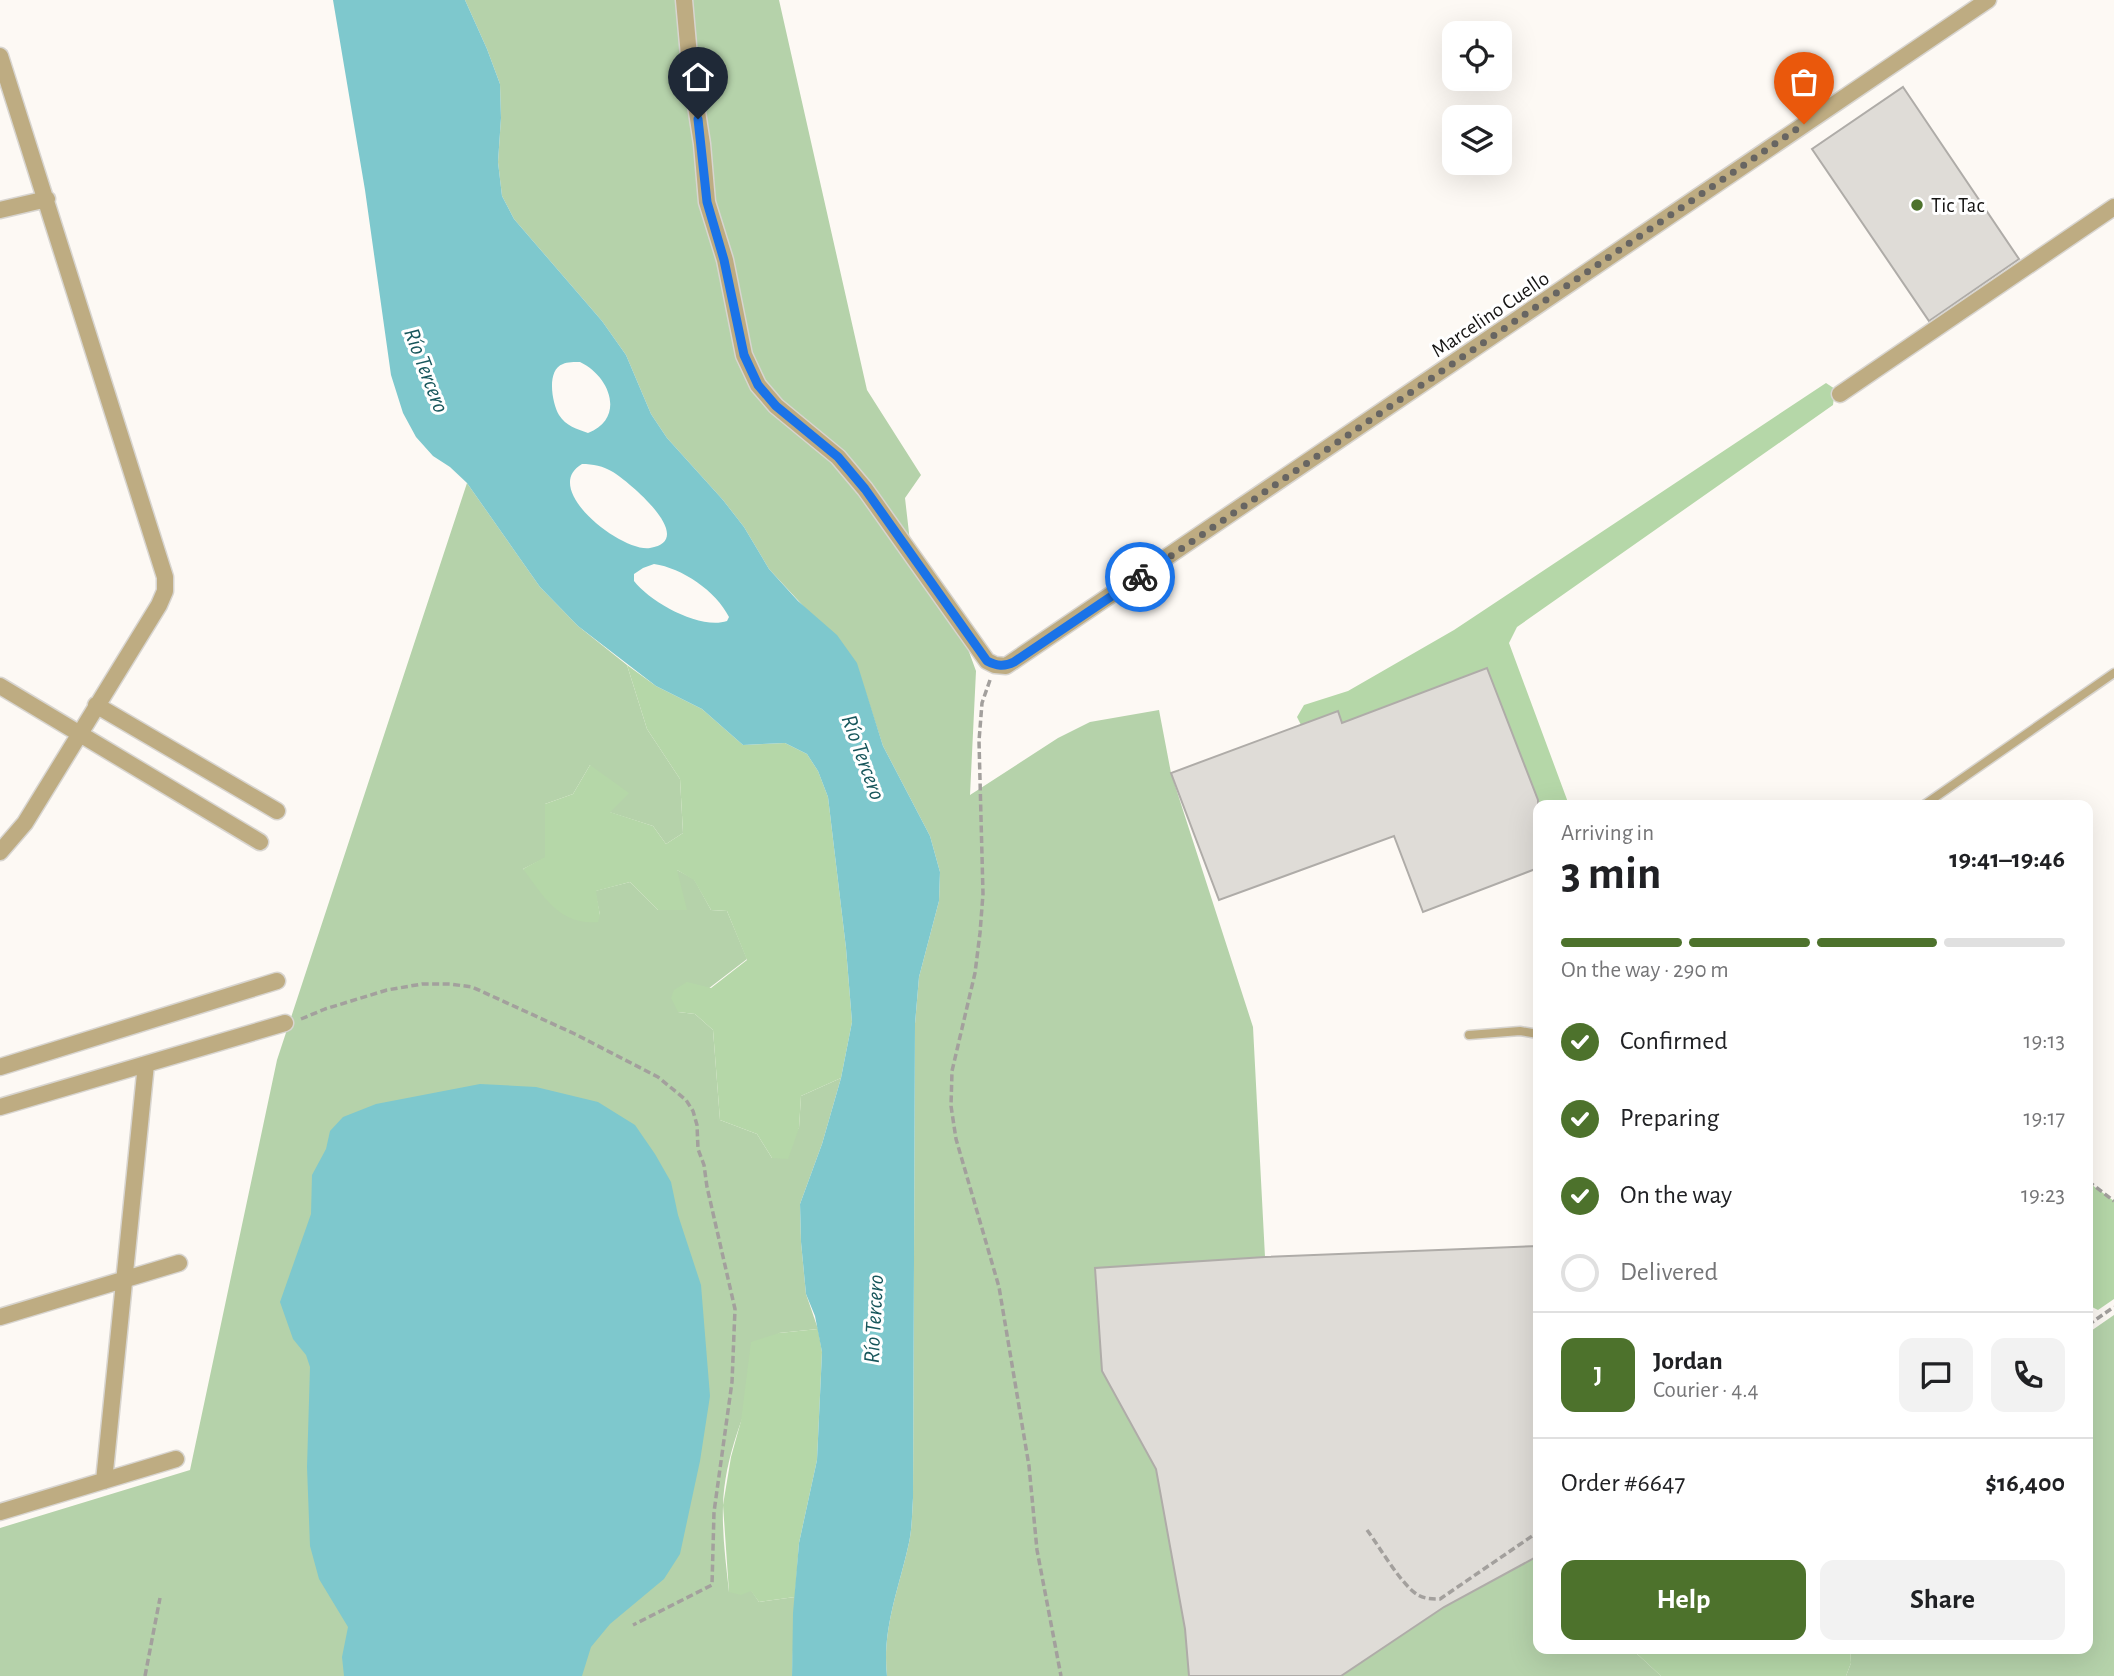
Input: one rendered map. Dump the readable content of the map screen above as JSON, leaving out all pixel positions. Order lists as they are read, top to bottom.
{
  "streets": {
    "street": ["Marcelino Cuello"]
  },
  "water": ["Río Tercero"],
  "places": ["Tic Tac"],
  "page": {
    "heading": ["3 min", "Arriving in", "19:41–19:46"],
    "panel": [
      "Jordan",
      "Courier · 4.4",
      "Order #6647",
      "$16,400"
    ],
    "bar": "On the way · 290 m",
    "list": [
      ["Confirmed", "19:13"],
      ["Preparing", "19:17"],
      ["On the way", "19:23"],
      "Delivered"
    ],
    "round": "J",
    "buttons": ["Help", "Share"]
  }
}
